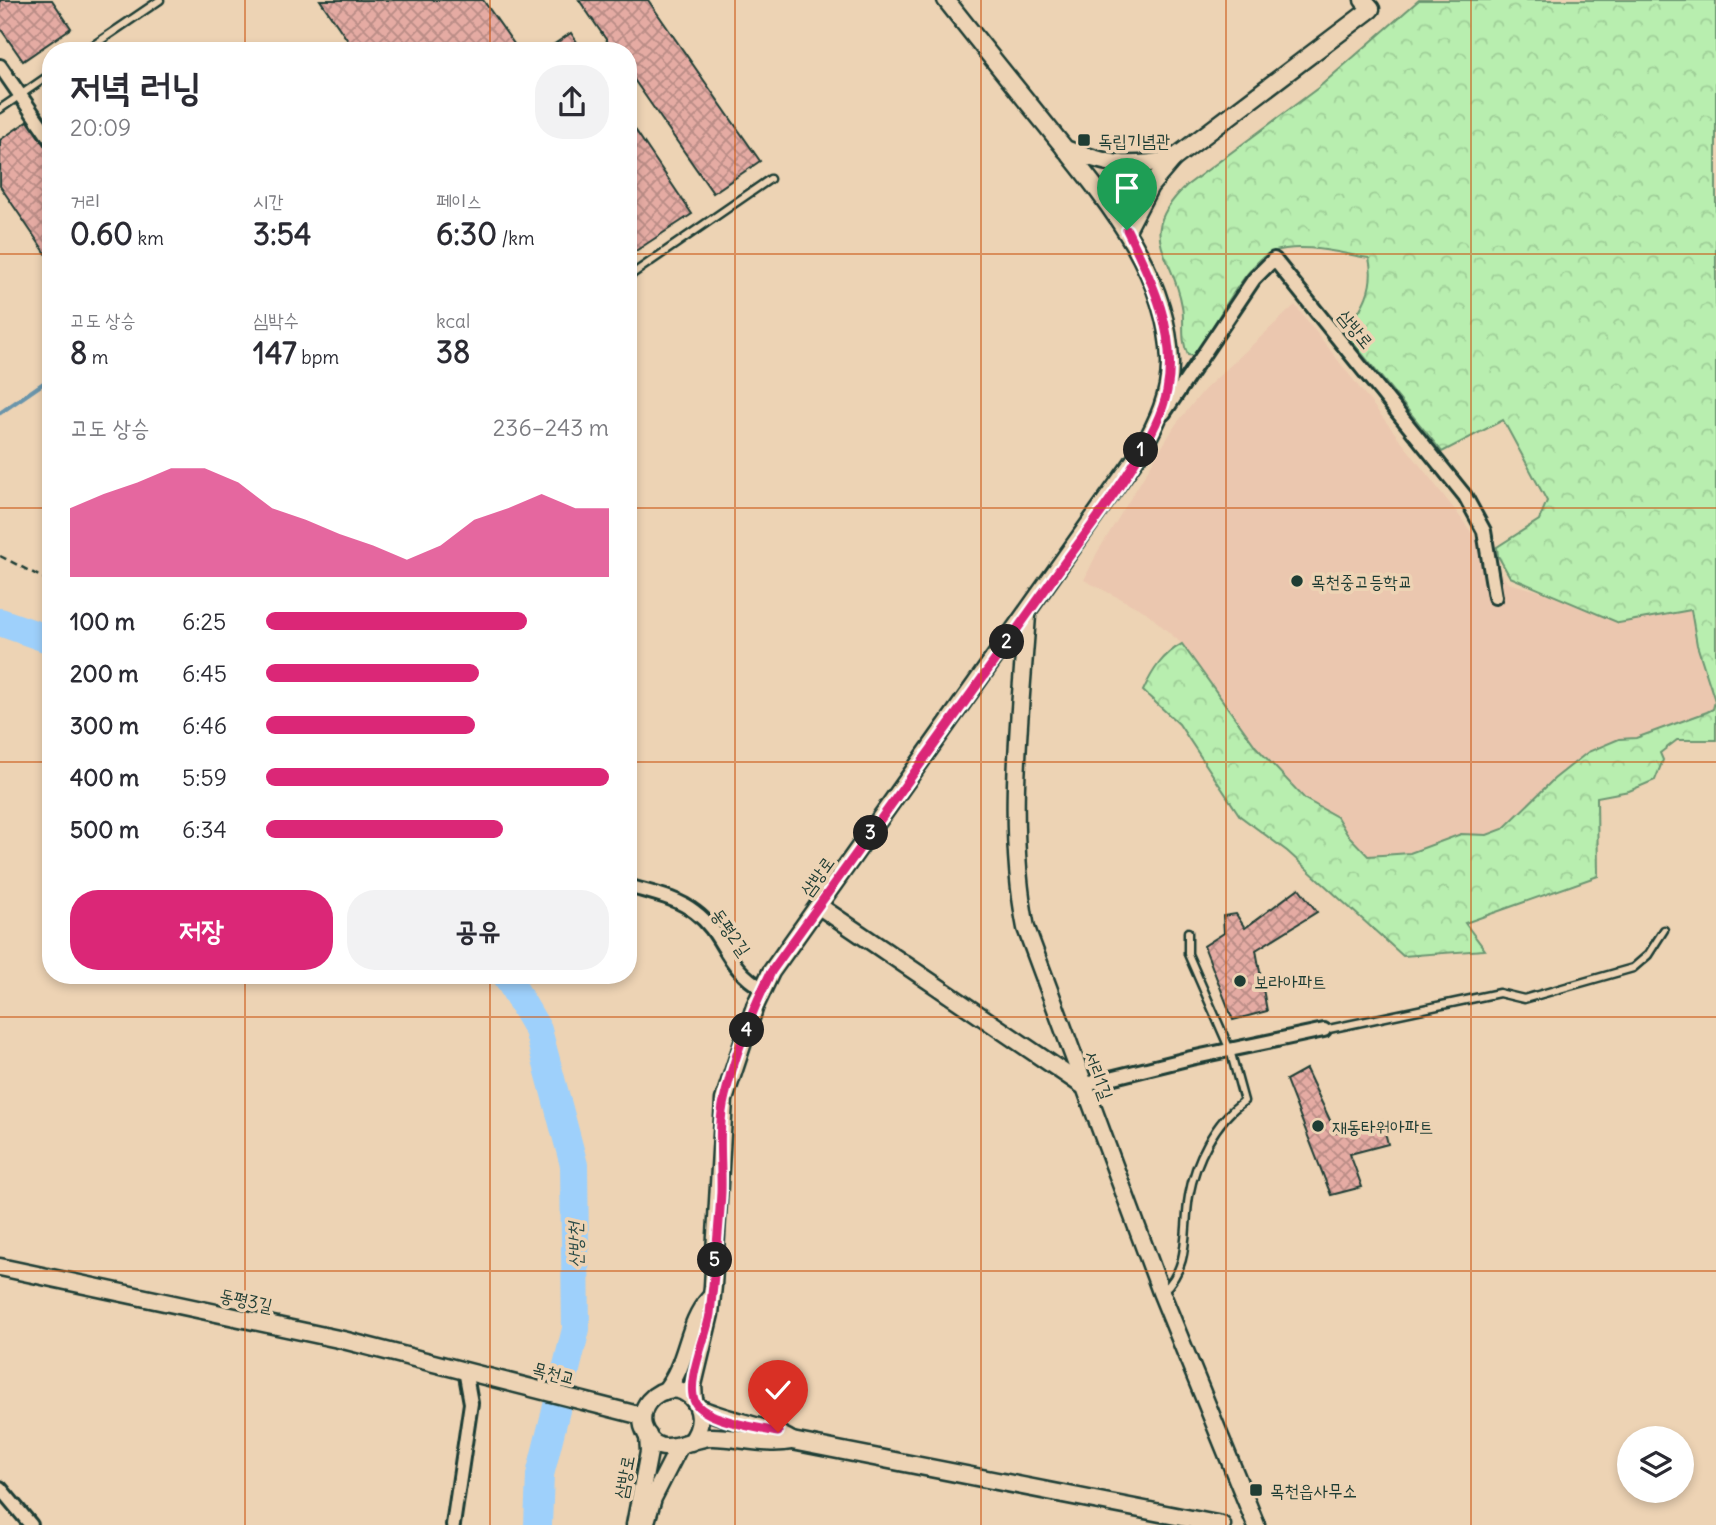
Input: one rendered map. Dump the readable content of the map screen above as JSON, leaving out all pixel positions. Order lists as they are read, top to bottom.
{
  "streets": {
    "street": [
      "삼방로",
      "동평2길",
      "서리1길",
      "동평3길",
      "목천교"
    ]
  },
  "crossings": [
    ["삼방로", "동평2길"],
    ["삼방로", "서리1길"],
    ["삼방로", "목천교"],
    ["동평3길", "목천교"]
  ],
  "water": ["산방천"],
  "places": {
    "transit": ["독립기념관", "목천읍사무소"],
    "other": ["목천중고등학교", "보라아파트", "재동타워아파트"]
  },
  "page": {
    "heading": ["저녁 러닝", "20:09"],
    "stats": [
      ["거리", "0.60 km"],
      ["시간", "3:54"],
      ["페이스", "6:30 /km"],
      ["고도 상승", "8 m"],
      ["심박수", "147 bpm"],
      ["kcal", "38"]
    ],
    "chart": ["고도 상승", "236–243 m"],
    "pins": [
      "1",
      "2",
      "3",
      "4",
      "5"
    ],
    "list": [
      {
        "name": "100 m",
        "note": "6:25"
      },
      {
        "name": "200 m",
        "note": "6:45"
      },
      {
        "name": "300 m",
        "note": "6:46"
      },
      {
        "name": "400 m",
        "note": "5:59"
      },
      {
        "name": "500 m",
        "note": "6:34"
      }
    ],
    "buttons": ["저장", "공유"]
  }
}
